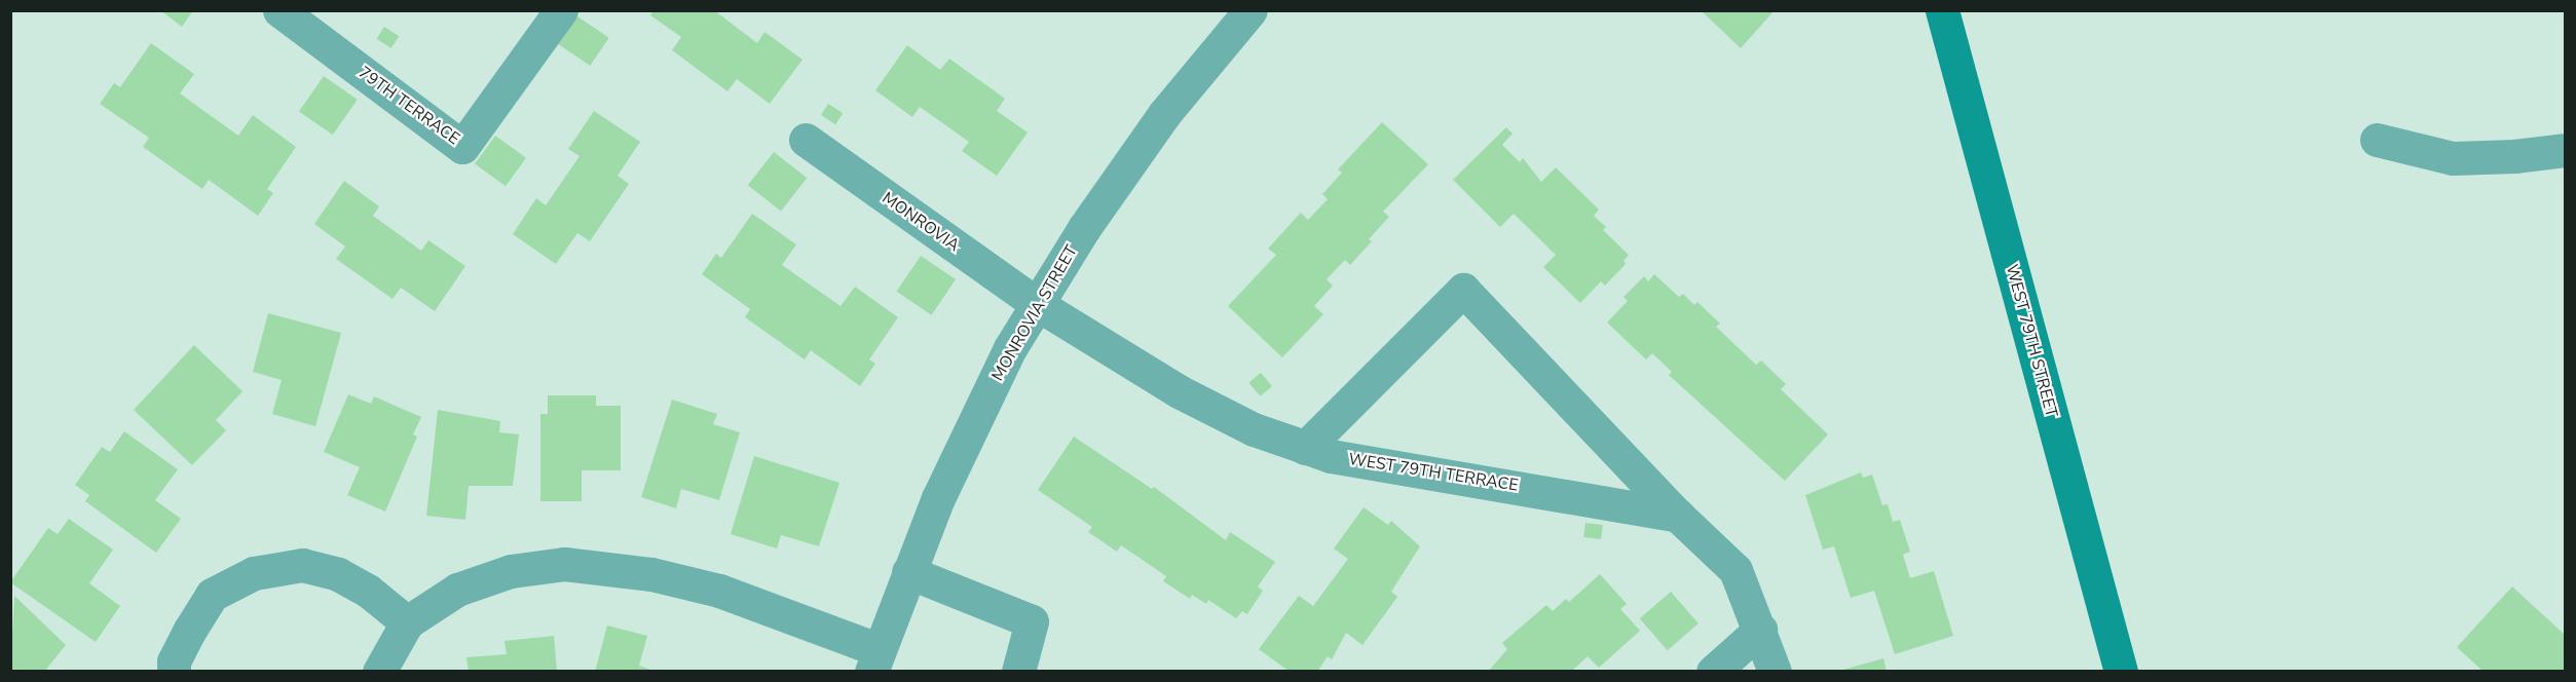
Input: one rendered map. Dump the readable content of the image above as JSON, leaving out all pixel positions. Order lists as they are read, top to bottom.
{
  "streets": {
    "street": [
      "79TH TERRACE",
      "MONROVIA",
      "MONROVIA STREET",
      "WEST 79TH STREET",
      "WEST 79TH TERRACE"
    ]
  },
  "crossings": [
    ["MONROVIA", "MONROVIA STREET"],
    ["MONROVIA", "WEST 79TH TERRACE"],
    ["MONROVIA STREET", "WEST 79TH TERRACE"]
  ]
}
